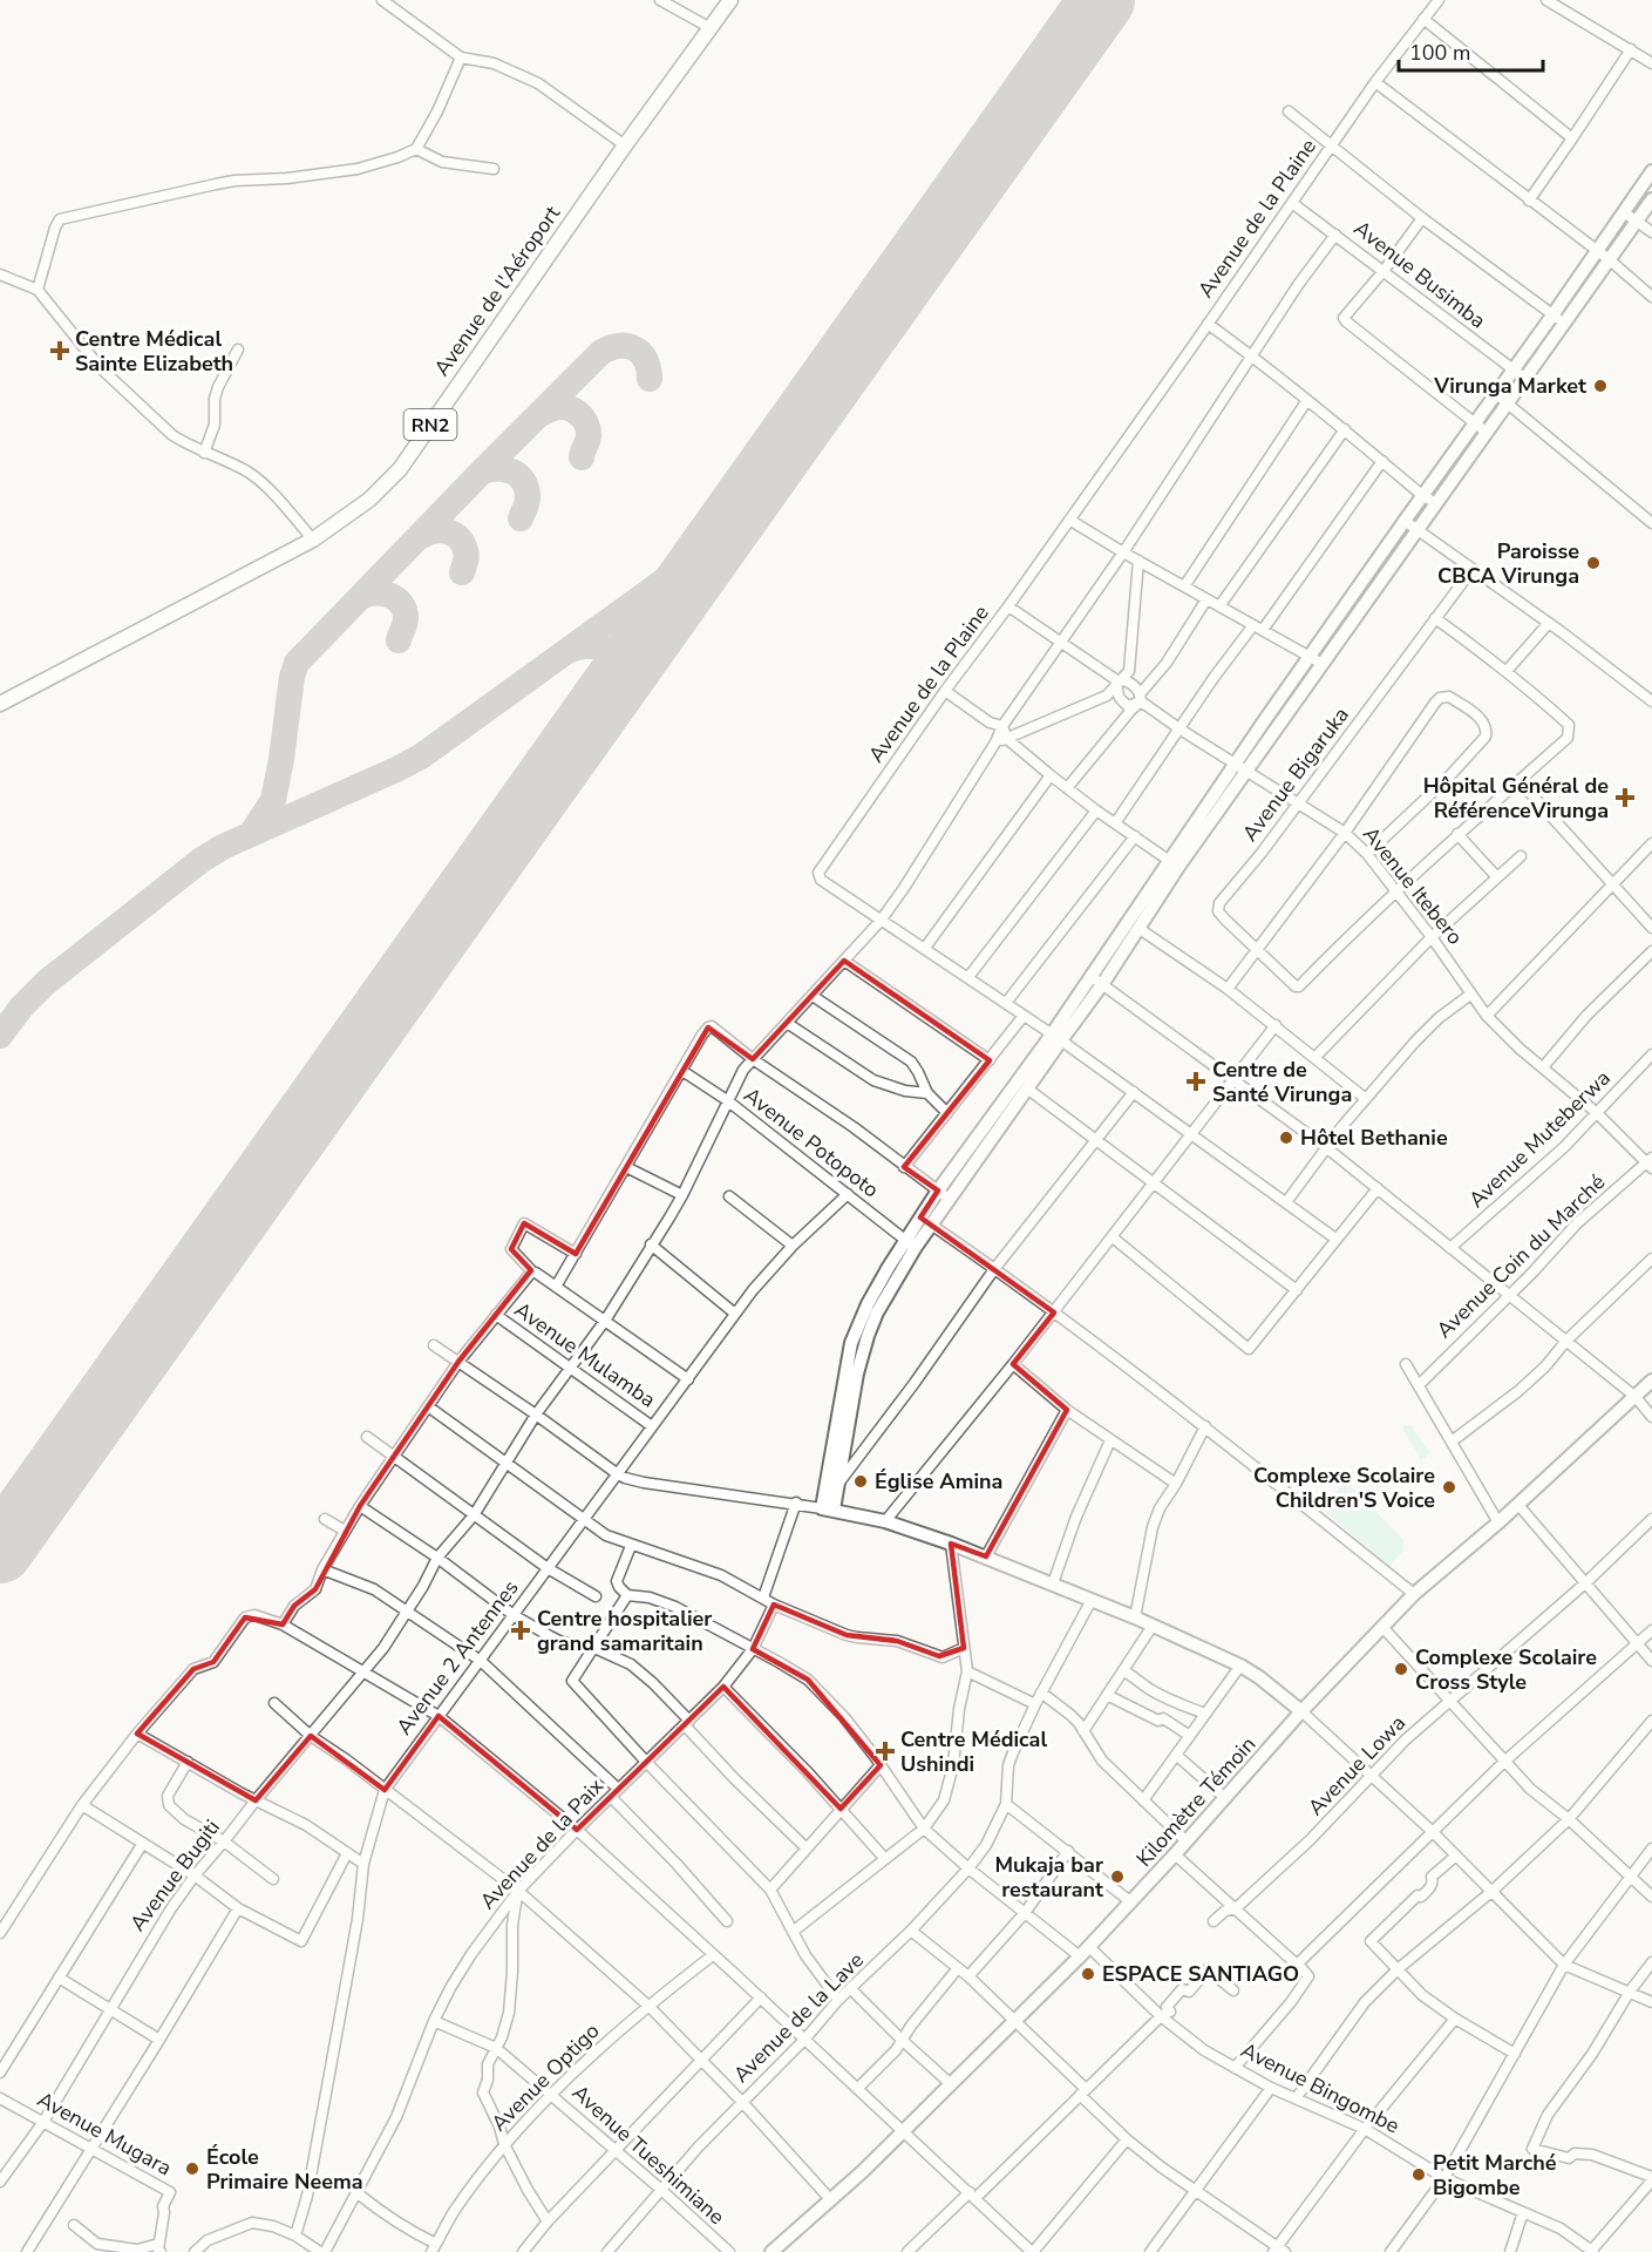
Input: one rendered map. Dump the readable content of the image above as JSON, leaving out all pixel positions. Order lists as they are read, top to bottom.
{
  "streets": {
    "highway": ["Avenue de l'Aéroport", "RN2"],
    "main road": ["Kilomètre Témoin"],
    "street": [
      "Avenue de la Plaine",
      "Avenue Busimba",
      "Avenue Bigaruka",
      "Avenue Itebero",
      "Avenue Muteberwa",
      "Avenue Potopoto",
      "Avenue Coin du Marché",
      "Avenue Mulamba",
      "Avenue 2 Antennes",
      "Avenue Lowa",
      "Avenue de la Paix",
      "Avenue Bugiti",
      "Avenue de la Lave",
      "Avenue Optigo",
      "Avenue Bingombe",
      "Avenue Mugara",
      "Avenue Tueshimiane"
    ]
  },
  "crossings": [
    ["Avenue de la Plaine", "Avenue Busimba"],
    ["Avenue de la Plaine", "Avenue Itebero"],
    ["Avenue de la Plaine", "Avenue Bugiti"],
    ["Avenue Busimba", "Avenue Bugiti"],
    ["Avenue Bigaruka", "Avenue Itebero"],
    ["Avenue Itebero", "Avenue Muteberwa"],
    ["Avenue Itebero", "Avenue Coin du Marché"],
    ["Avenue Itebero", "Avenue Bugiti"],
    ["Avenue Potopoto", "Avenue 2 Antennes"],
    ["Avenue Potopoto", "Avenue Bugiti"],
    ["Avenue Mulamba", "Avenue 2 Antennes"],
    ["Avenue Mulamba", "Avenue Bugiti"],
    ["Kilomètre Témoin", "Avenue Bingombe"],
    ["Avenue de la Paix", "Avenue Bingombe"],
    ["Avenue de la Paix", "Avenue Tueshimiane"],
    ["Avenue Bugiti", "Avenue Mugara"],
    ["Avenue de la Lave", "Avenue Bingombe"],
    ["Avenue de la Lave", "Avenue Tueshimiane"],
    ["Avenue Optigo", "Avenue Tueshimiane"]
  ],
  "places": {
    "health": [
      "Centre Médical Sainte Elizabeth",
      "Hôpital Général de RéférenceVirunga",
      "Centre de Santé Virunga",
      "Centre hospitalier grand samaritain",
      "Centre Médical Ushindi"
    ],
    "other": [
      "Virunga Market",
      "Paroisse CBCA Virunga",
      "Hôtel Bethanie",
      "Église Amina",
      "Complexe Scolaire Children'S Voice",
      "Complexe Scolaire Cross Style",
      "Mukaja bar restaurant",
      "ESPACE SANTIAGO",
      "École Primaire Neema",
      "Petit Marché Bigombe"
    ]
  },
  "scale_bar": "100 m"
}
